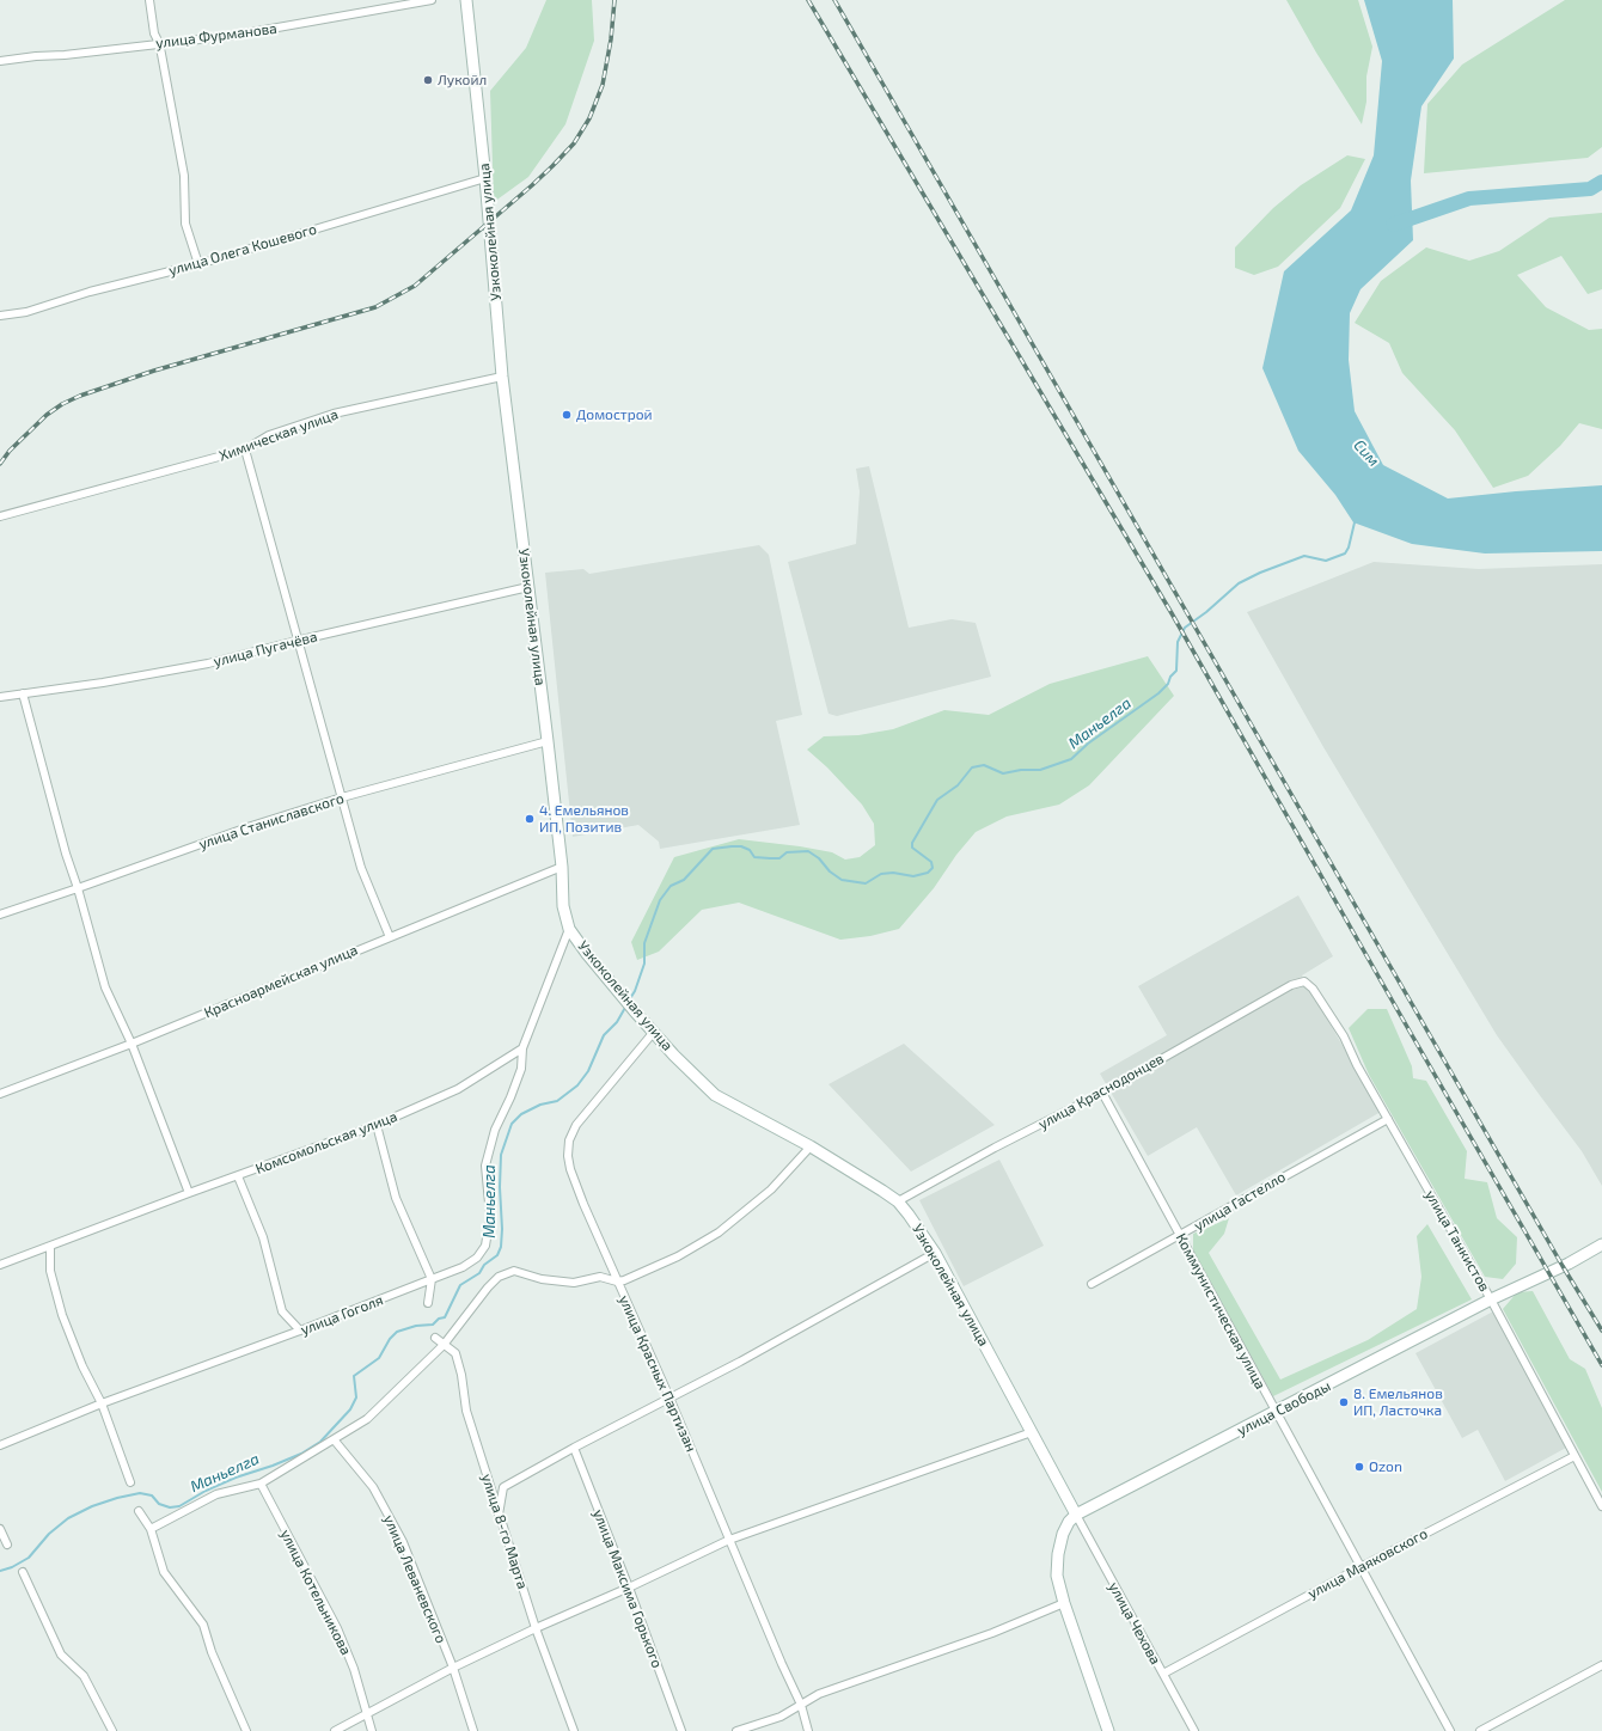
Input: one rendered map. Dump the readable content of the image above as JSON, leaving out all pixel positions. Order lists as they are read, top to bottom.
{
  "streets": {
    "street": [
      "улица Фурманова",
      "Узкоколейная улица",
      "улица Олега Кошевого",
      "Химическая улица",
      "улица Пугачёва",
      "улица Станиславского",
      "Красноармейская улица",
      "улица Краснодонцев",
      "Комсомольская улица",
      "улица Гастелло",
      "улица Танкистов",
      "Коммунистическая улица",
      "улица Гоголя",
      "улица Красных Партизан",
      "улица Свободы",
      "улица 8-го Марта",
      "улица Маяковского",
      "улица Леваневского",
      "улица Максима Горького",
      "улица Котельникова",
      "улица Чехова"
    ]
  },
  "crossings": [
    ["Узкоколейная улица", "улица Олега Кошевого"],
    ["Узкоколейная улица", "Химическая улица"],
    ["Узкоколейная улица", "улица Пугачёва"],
    ["Узкоколейная улица", "улица Станиславского"],
    ["Узкоколейная улица", "Красноармейская улица"],
    ["Узкоколейная улица", "улица Краснодонцев"],
    ["Узкоколейная улица", "улица Красных Партизан"],
    ["Узкоколейная улица", "улица Свободы"],
    ["Узкоколейная улица", "улица Чехова"],
    ["улица Краснодонцев", "улица Танкистов"],
    ["улица Краснодонцев", "Коммунистическая улица"],
    ["Комсомольская улица", "улица Гоголя"],
    ["улица Гастелло", "улица Танкистов"],
    ["улица Гастелло", "Коммунистическая улица"],
    ["улица Танкистов", "улица Свободы"],
    ["улица Танкистов", "улица Маяковского"],
    ["Коммунистическая улица", "улица Свободы"],
    ["Коммунистическая улица", "улица Маяковского"],
    ["улица Свободы", "улица Чехова"],
    ["улица Маяковского", "улица Чехова"]
  ],
  "water": ["Сим", "Маньелга"],
  "places": [
    "Лукойл",
    "Домострой",
    "4. Емельянов ИП, Позитив",
    "8. Емельянов ИП, Ласточка",
    "Ozon"
  ]
}
